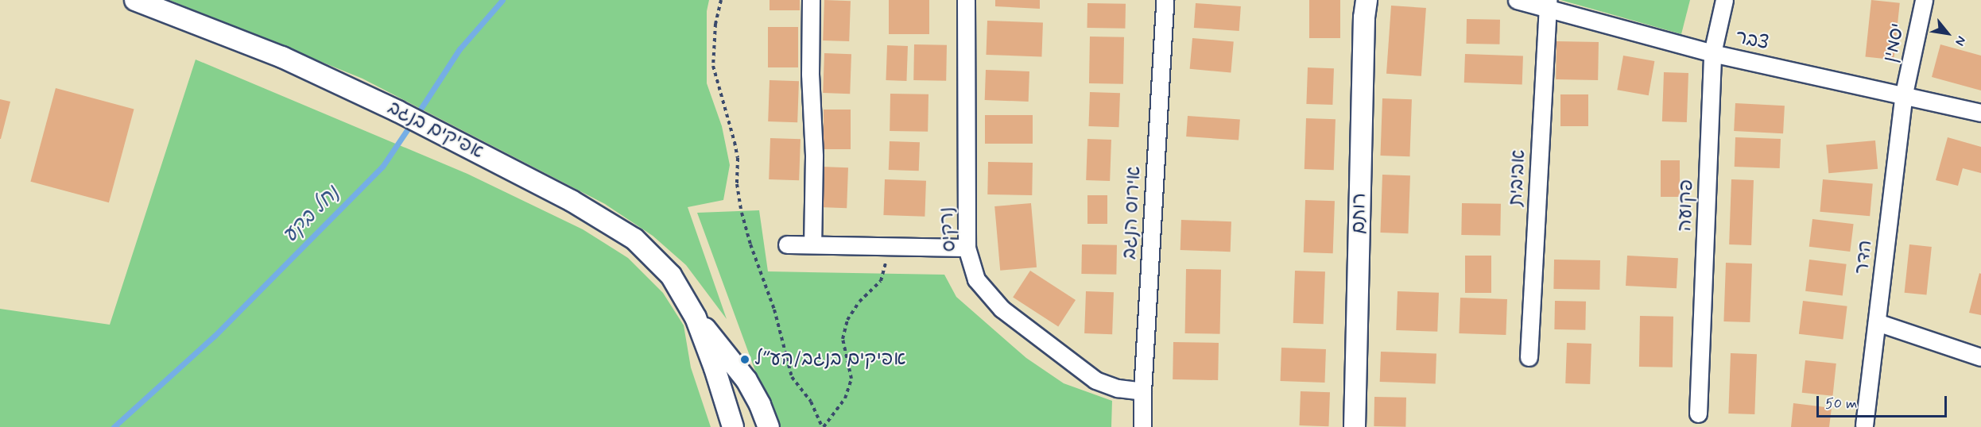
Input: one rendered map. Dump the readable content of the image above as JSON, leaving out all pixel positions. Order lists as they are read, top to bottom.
{
  "streets": {
    "street": [
      "צבר",
      "יסמין",
      "אפיקים בנגב",
      "אביבית",
      "פקועה",
      "אירוס הנגב",
      "רותם",
      "נרקיס",
      "הדר"
    ]
  },
  "crossings": [
    ["צבר", "יסמין"],
    ["צבר", "אביבית"],
    ["צבר", "פקועה"],
    ["צבר", "הדר"],
    ["יסמין", "הדר"],
    ["אירוס הנגב", "נרקיס"]
  ],
  "water": ["נחל בקע"],
  "places": ["אפיקים בנגב/הע״ל"],
  "scale_bar": "50 m",
  "north": "bottom right"
}
